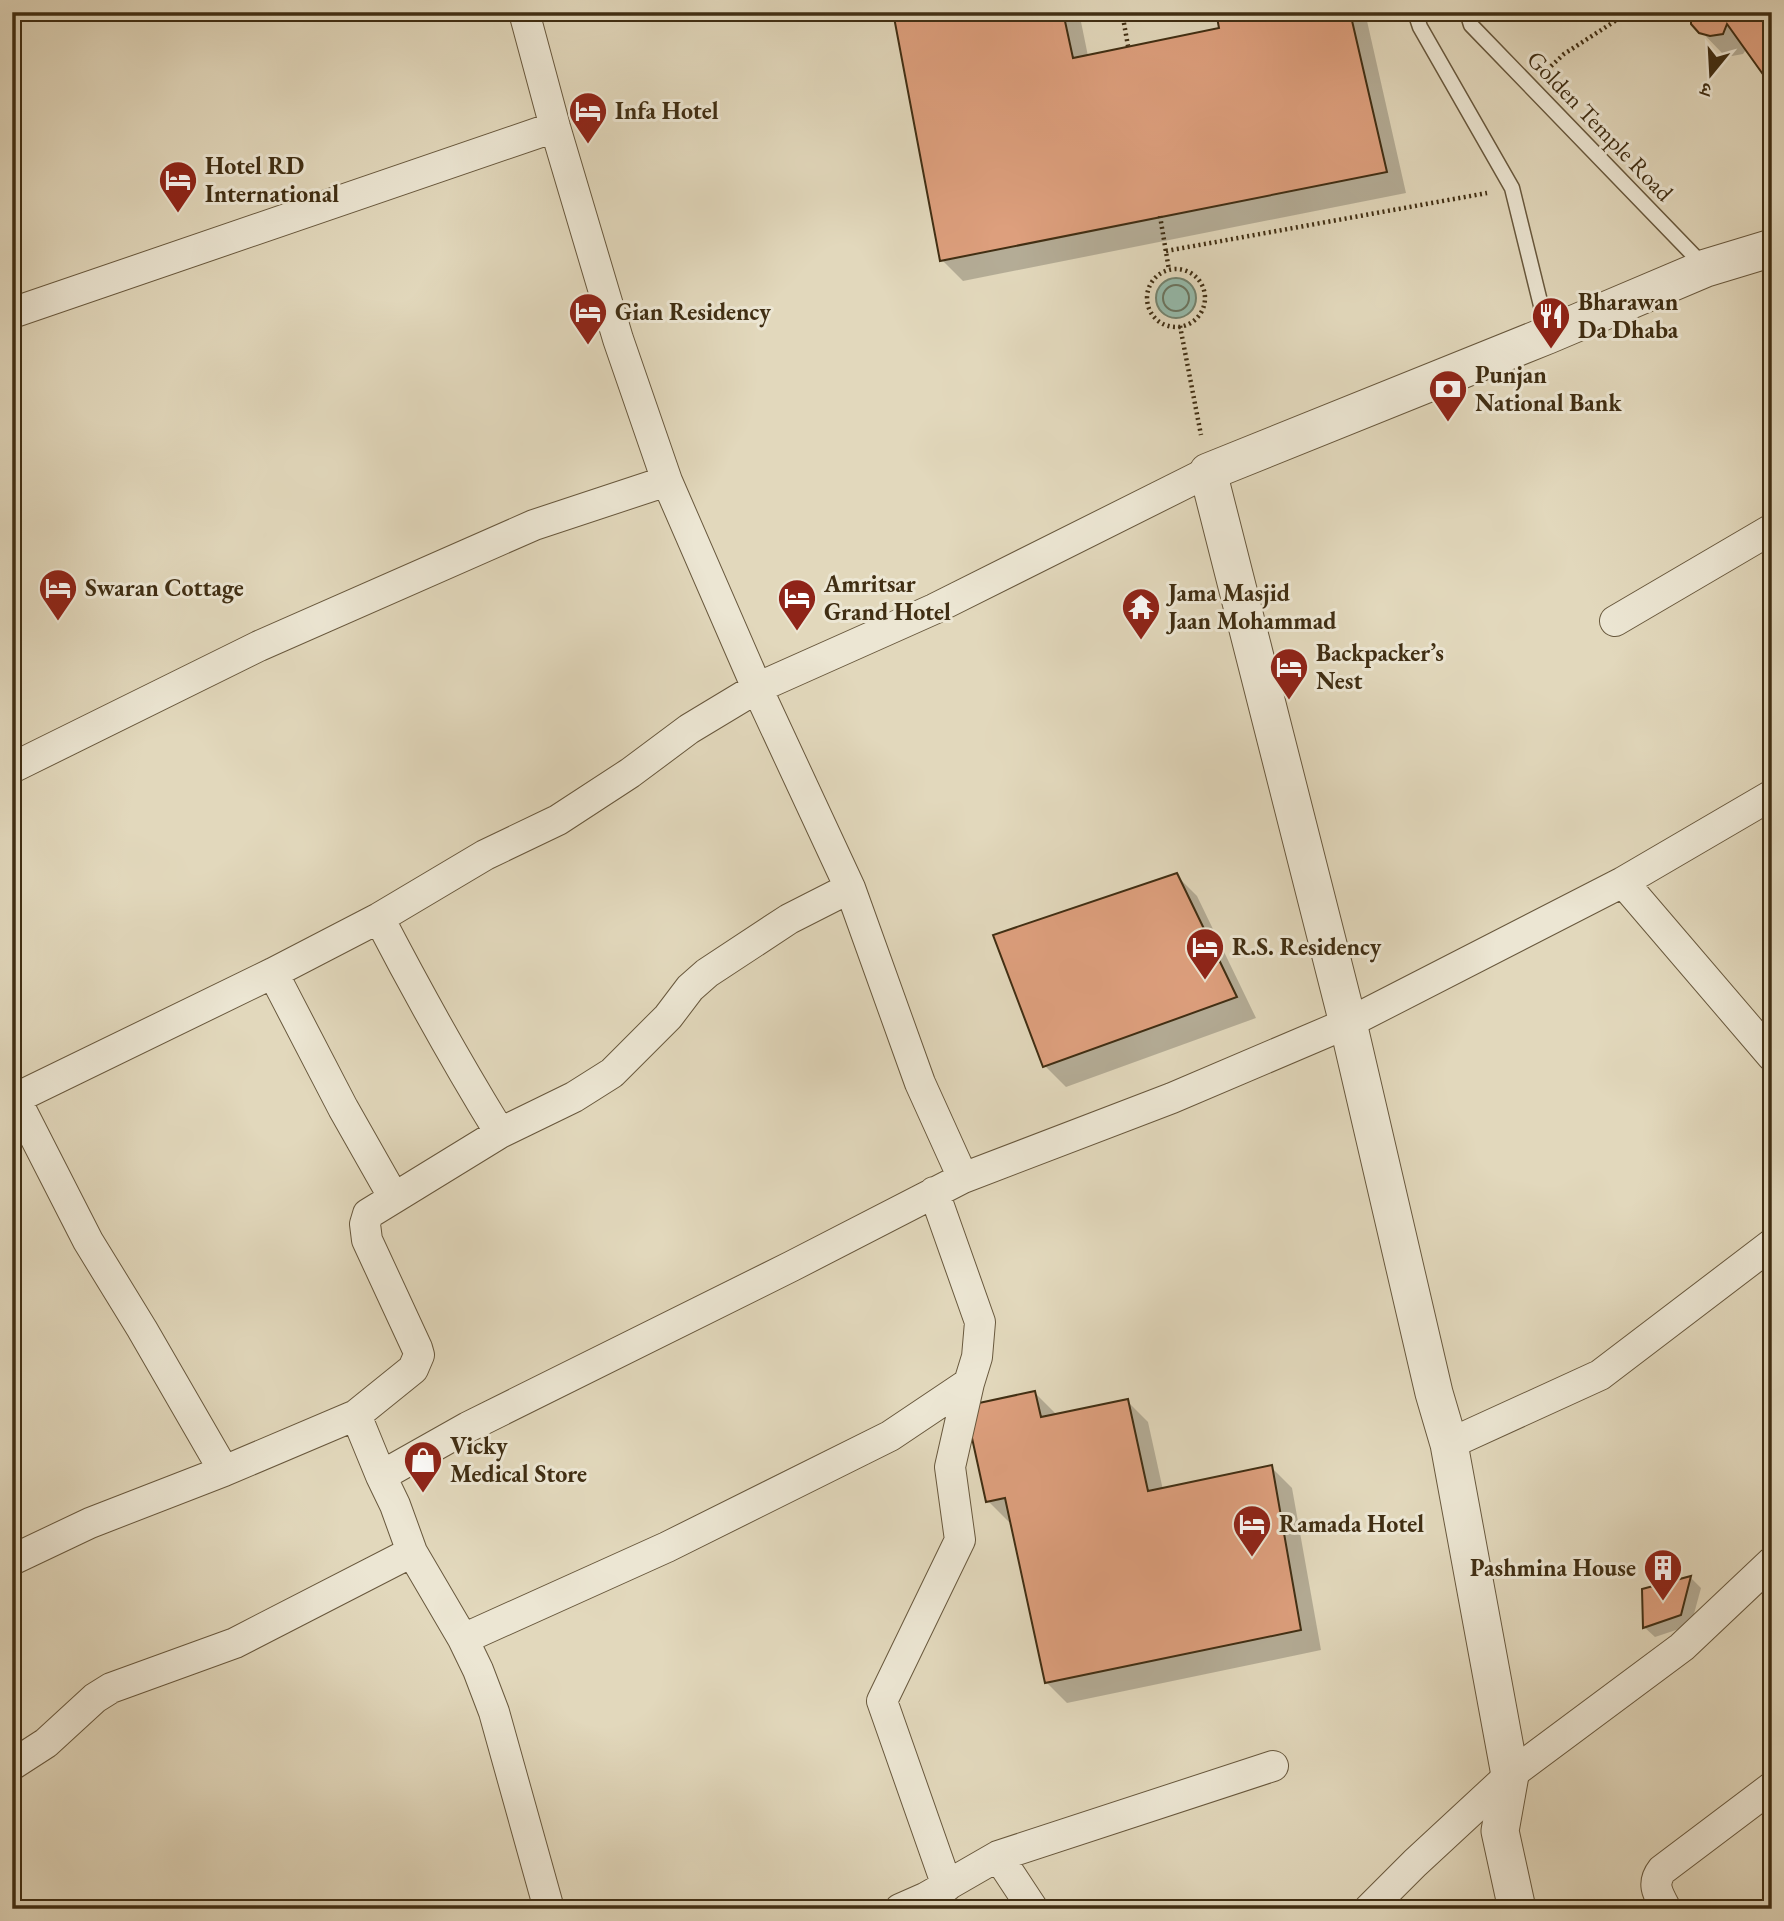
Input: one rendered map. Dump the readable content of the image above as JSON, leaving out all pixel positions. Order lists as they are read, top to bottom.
{
  "streets": {
    "lane": ["Golden Temple Road"]
  },
  "places": {
    "hotel": [
      "Infa Hotel",
      "Hotel RD International",
      "Gian Residency",
      "Swaran Cottage",
      "Amritsar Grand Hotel",
      "Backpacker’s Nest",
      "R.S. Residency",
      "Ramada Hotel"
    ],
    "restaurant": ["Bharawan Da Dhaba"],
    "bank": ["Punjan National Bank"],
    "temple": ["Jama Masjid Jaan Mohammad"],
    "shop": ["Vicky Medical Store"],
    "building": ["Pashmina House"]
  },
  "north": "bottom"
}
